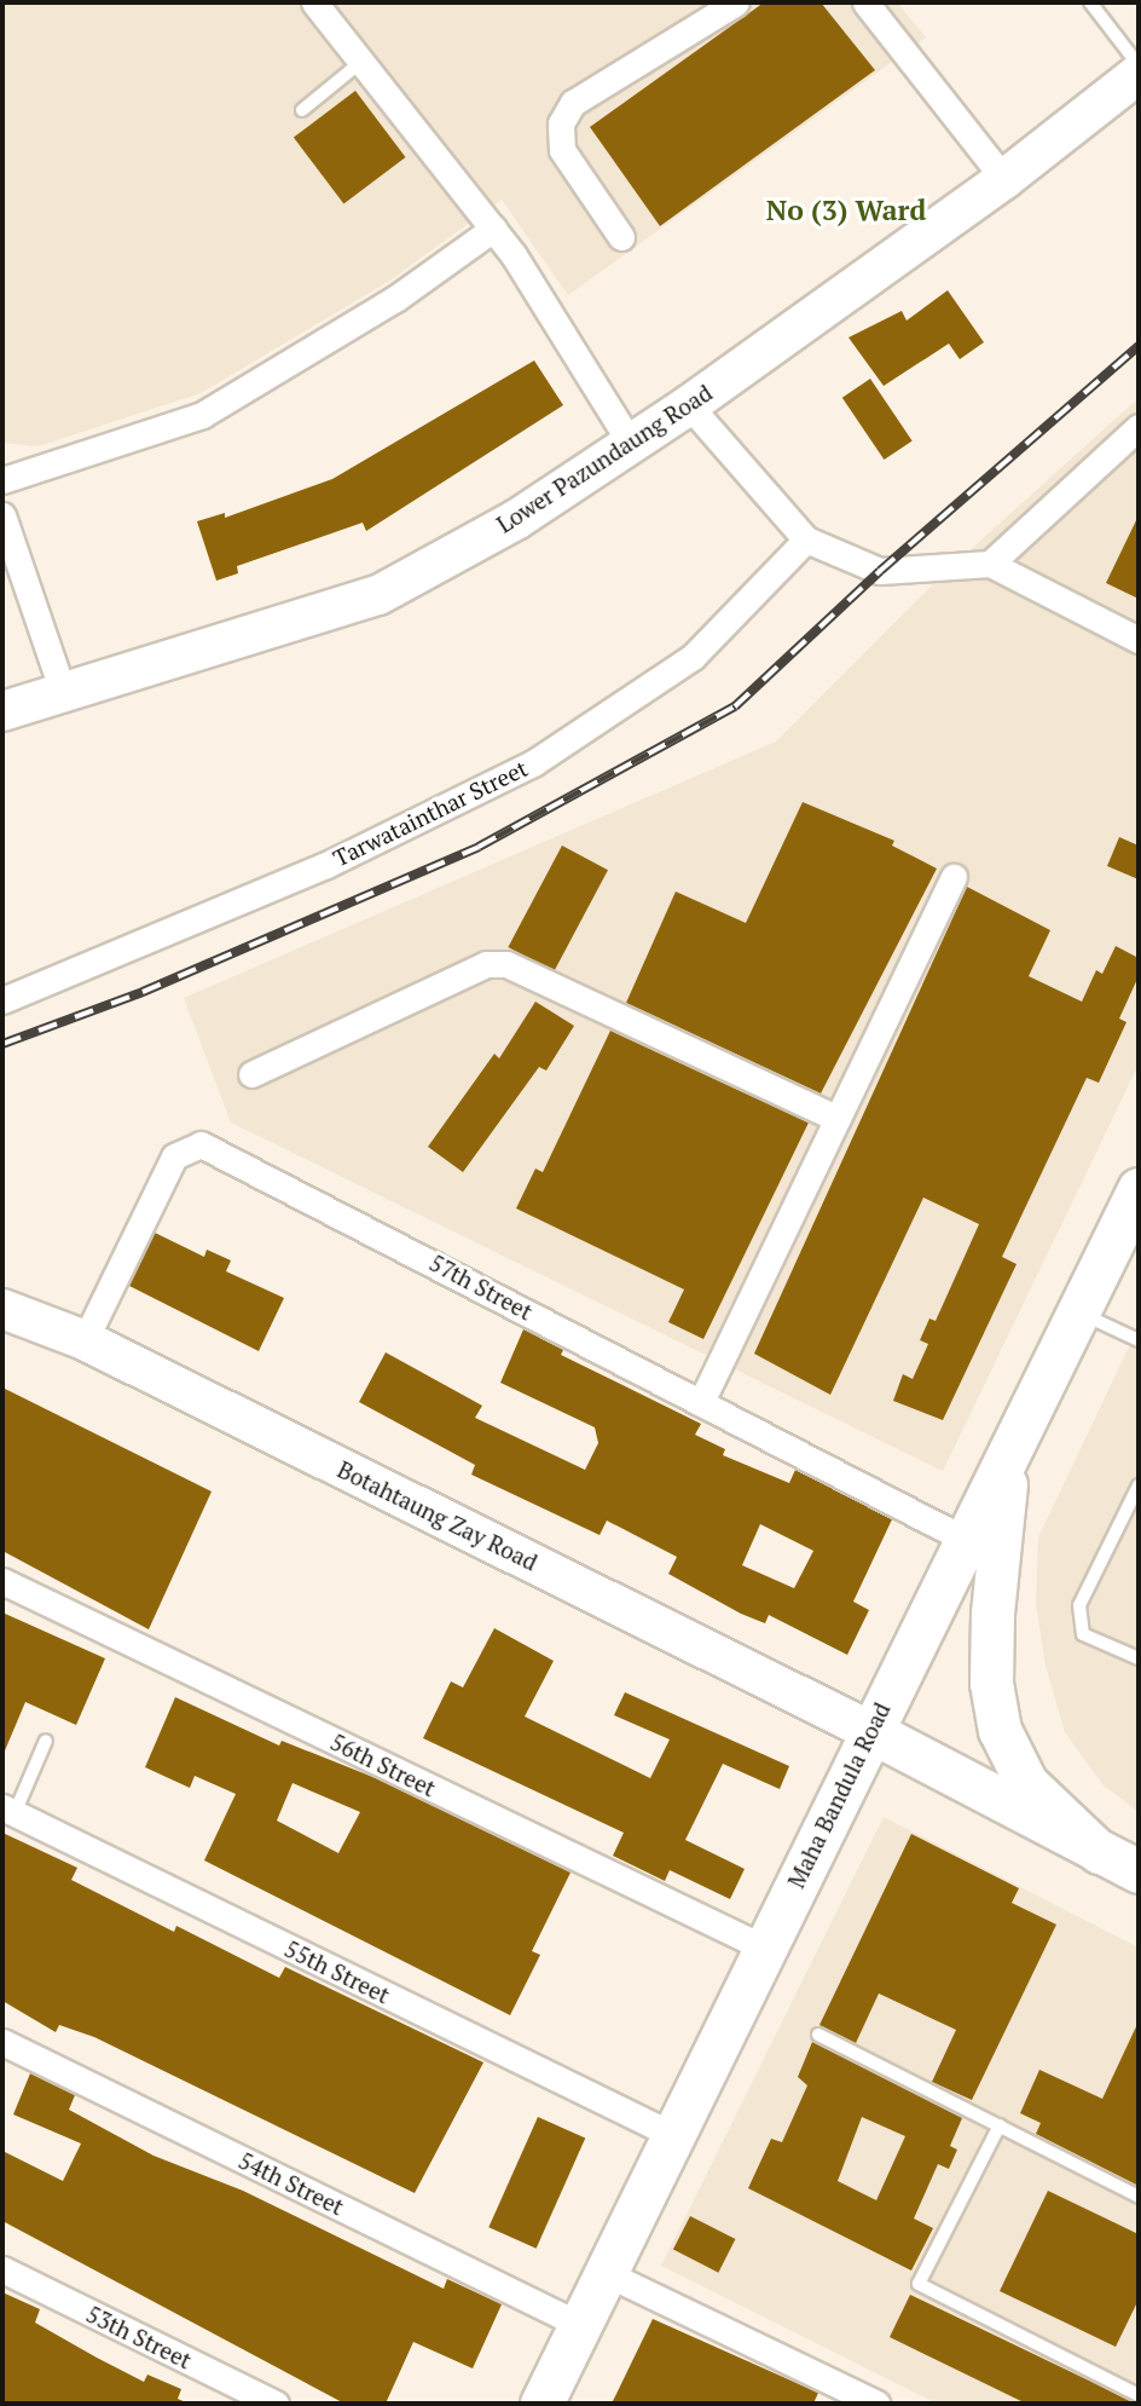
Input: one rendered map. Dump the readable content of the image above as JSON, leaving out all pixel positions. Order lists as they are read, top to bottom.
{
  "streets": {
    "main road": ["Lower Pazundaung Road", "Botahtaung Zay Road", "Maha Bandula Road"],
    "street": [
      "Tarwatainthar Street",
      "57th Street",
      "56th Street",
      "55th Street",
      "54th Street",
      "53th Street"
    ]
  },
  "crossings": [
    ["57th Street", "Botahtaung Zay Road"],
    ["57th Street", "Maha Bandula Road"],
    ["Botahtaung Zay Road", "Maha Bandula Road"],
    ["56th Street", "Maha Bandula Road"],
    ["Maha Bandula Road", "55th Street"],
    ["Maha Bandula Road", "54th Street"]
  ],
  "districts": ["No (3) Ward"]
}
